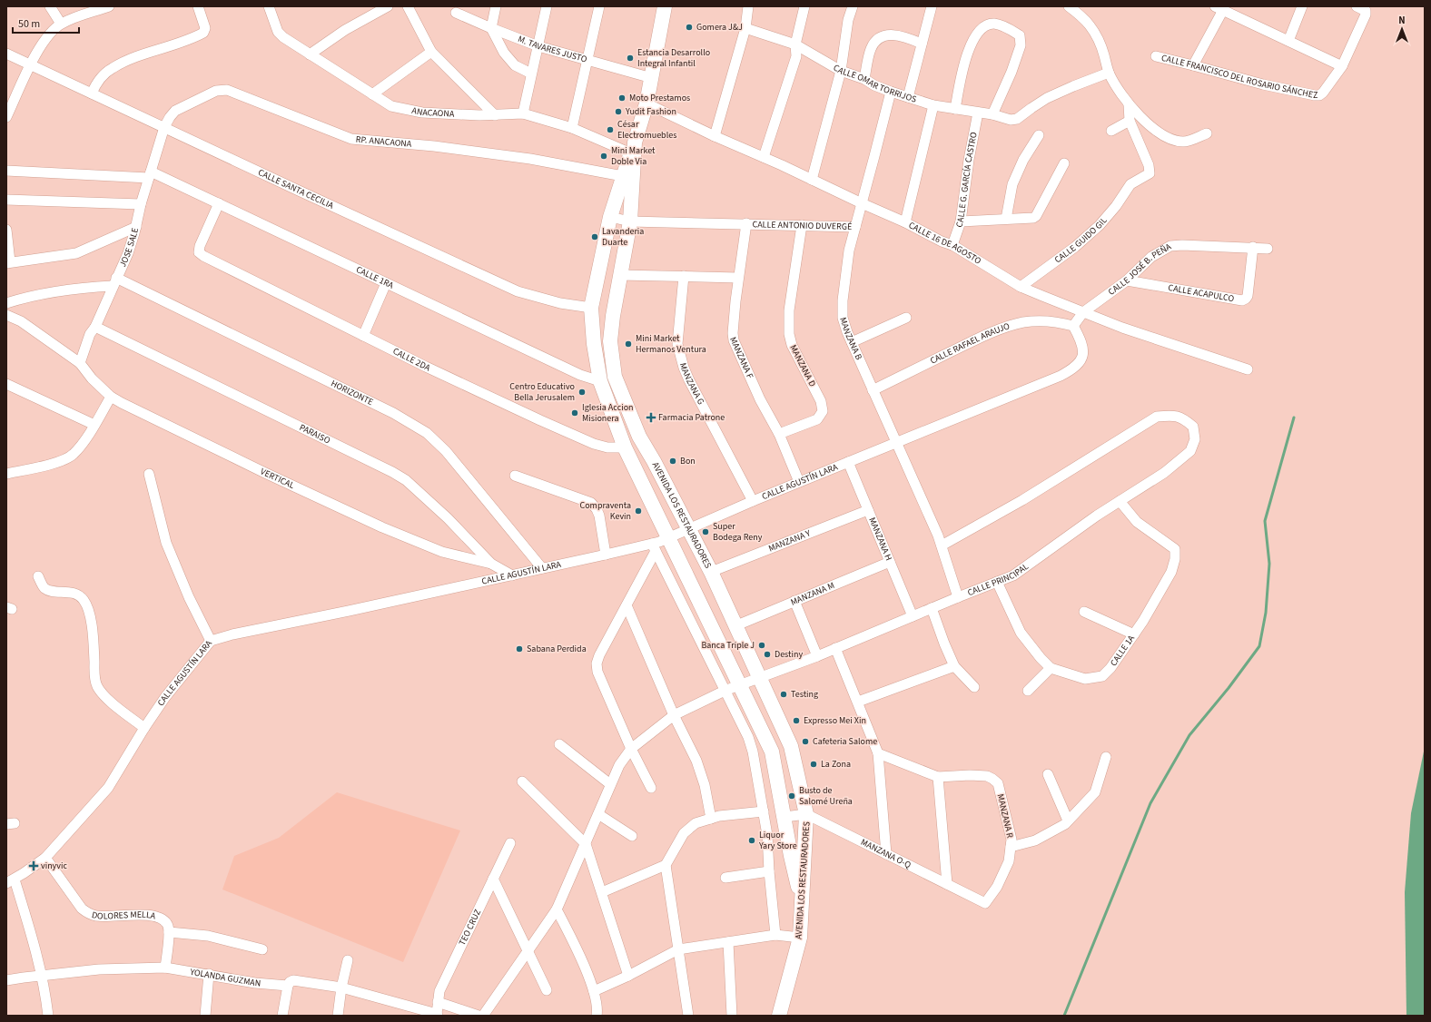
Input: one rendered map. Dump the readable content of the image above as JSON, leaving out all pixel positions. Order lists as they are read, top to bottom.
{
  "streets": {
    "street": [
      "M. TAVARES JUSTO",
      "CALLE FRANCISCO DEL ROSARIO SÁNCHEZ",
      "CALLE OMAR TORRIJOS",
      "ANACAONA",
      "RP. ANACAONA",
      "CALLE G. GARCÍA CASTRO",
      "CALLE SANTA CECILIA",
      "CALLE ANTONIO DUVERGÉ",
      "CALLE GUIDO GIL",
      "CALLE 16 DE AGOSTO",
      "JOSE SALE",
      "CALLE JOSÉ B. PEÑA",
      "CALLE 1RA",
      "CALLE ACAPULCO",
      "MANZANA B",
      "CALLE RAFAEL ARAUJO",
      "MANZANA F",
      "CALLE 2DA",
      "MANZANA D",
      "MANZANA G",
      "HORIZONTE",
      "PARAISO",
      "VERTICAL",
      "CALLE AGUSTÍN LARA",
      "AVENIDA LOS RESTAURADORES",
      "MANZANA H",
      "MANZANA Y",
      "CALLE PRINCIPAL",
      "MANZANA M",
      "CALLE 1A",
      "MANZANA R",
      "MANZANA O-Q",
      "DOLORES MELLA",
      "TEO CRUZ",
      "YOLANDA GUZMAN"
    ]
  },
  "crossings": [
    ["M. TAVARES JUSTO", "AVENIDA LOS RESTAURADORES"],
    ["CALLE OMAR TORRIJOS", "CALLE G. GARCÍA CASTRO"],
    ["CALLE OMAR TORRIJOS", "CALLE ANTONIO DUVERGÉ"],
    ["ANACAONA", "AVENIDA LOS RESTAURADORES"],
    ["RP. ANACAONA", "CALLE SANTA CECILIA"],
    ["RP. ANACAONA", "JOSE SALE"],
    ["CALLE G. GARCÍA CASTRO", "CALLE 16 DE AGOSTO"],
    ["CALLE SANTA CECILIA", "JOSE SALE"],
    ["CALLE ANTONIO DUVERGÉ", "CALLE 16 DE AGOSTO"],
    ["CALLE ANTONIO DUVERGÉ", "MANZANA B"],
    ["CALLE ANTONIO DUVERGÉ", "MANZANA F"],
    ["CALLE ANTONIO DUVERGÉ", "MANZANA D"],
    ["CALLE ANTONIO DUVERGÉ", "AVENIDA LOS RESTAURADORES"],
    ["CALLE GUIDO GIL", "CALLE 16 DE AGOSTO"],
    ["CALLE 16 DE AGOSTO", "CALLE JOSÉ B. PEÑA"],
    ["CALLE 16 DE AGOSTO", "AVENIDA LOS RESTAURADORES"],
    ["JOSE SALE", "CALLE 1RA"],
    ["JOSE SALE", "HORIZONTE"],
    ["JOSE SALE", "PARAISO"],
    ["JOSE SALE", "VERTICAL"],
    ["CALLE JOSÉ B. PEÑA", "CALLE ACAPULCO"],
    ["CALLE JOSÉ B. PEÑA", "CALLE RAFAEL ARAUJO"],
    ["CALLE JOSÉ B. PEÑA", "CALLE AGUSTÍN LARA"],
    ["CALLE 1RA", "CALLE 2DA"],
    ["MANZANA B", "CALLE RAFAEL ARAUJO"],
    ["MANZANA B", "CALLE AGUSTÍN LARA"],
    ["MANZANA B", "CALLE PRINCIPAL"],
    ["CALLE RAFAEL ARAUJO", "CALLE AGUSTÍN LARA"],
    ["MANZANA F", "MANZANA D"],
    ["MANZANA F", "CALLE AGUSTÍN LARA"],
    ["MANZANA G", "CALLE AGUSTÍN LARA"],
    ["HORIZONTE", "CALLE AGUSTÍN LARA"],
    ["PARAISO", "VERTICAL"],
    ["PARAISO", "CALLE AGUSTÍN LARA"],
    ["CALLE AGUSTÍN LARA", "AVENIDA LOS RESTAURADORES"],
    ["CALLE AGUSTÍN LARA", "MANZANA H"],
    ["CALLE AGUSTÍN LARA", "DOLORES MELLA"],
    ["AVENIDA LOS RESTAURADORES", "MANZANA Y"],
    ["AVENIDA LOS RESTAURADORES", "CALLE PRINCIPAL"],
    ["AVENIDA LOS RESTAURADORES", "MANZANA M"],
    ["AVENIDA LOS RESTAURADORES", "MANZANA O-Q"],
    ["MANZANA H", "MANZANA Y"],
    ["MANZANA H", "CALLE PRINCIPAL"],
    ["MANZANA H", "MANZANA M"],
    ["CALLE PRINCIPAL", "CALLE 1A"],
    ["MANZANA R", "MANZANA O-Q"],
    ["TEO CRUZ", "YOLANDA GUZMAN"]
  ],
  "places": {
    "other": [
      "Gomera J&J",
      "Estancia Desarrollo Integral Infantil",
      "Moto Prestamos",
      "Yudit Fashion",
      "César Electromuebles",
      "Mini Market Doble Via",
      "Lavanderia Duarte",
      "Mini Market Hermanos Ventura",
      "Centro Educativo Bella Jerusalem",
      "Iglesia Accion Misionera",
      "Bon",
      "Compraventa Kevin",
      "Super Bodega Reny",
      "Banca Triple J",
      "Sabana Perdida",
      "Destiny",
      "Testing",
      "Expresso Mei Xin",
      "Cafeteria Salome",
      "La Zona",
      "Busto de Salomé Ureña",
      "Liquor Yary Store"
    ],
    "health": ["Farmacia Patrone", "vinyvic"]
  },
  "scale_bar": "50 m",
  "north": "top"
}
